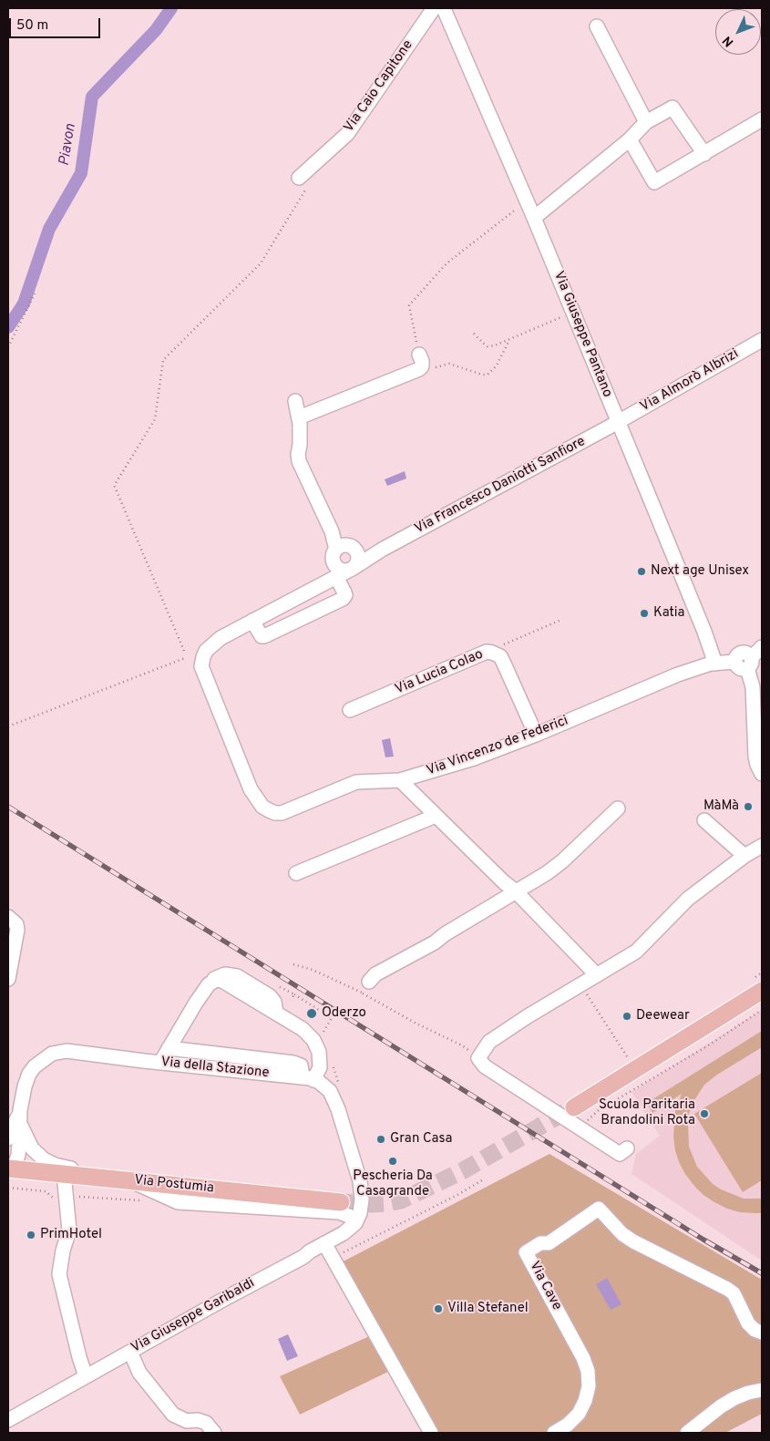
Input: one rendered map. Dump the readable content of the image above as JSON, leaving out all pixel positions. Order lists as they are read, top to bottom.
{
  "streets": {
    "main road": ["Via Postumia"],
    "street": [
      "Via Caio Capitone",
      "Via Giuseppe Pantano",
      "Via Almorò Albrizi",
      "Via Francesco Daniotti Sanfiore",
      "Via Lucia Colao",
      "Via Vincenzo de Federici",
      "Via della Stazione",
      "Via Cave",
      "Via Giuseppe Garibaldi"
    ]
  },
  "crossings": [
    ["Via Giuseppe Pantano", "Via Almorò Albrizi"],
    ["Via Giuseppe Pantano", "Via Francesco Daniotti Sanfiore"],
    ["Via Giuseppe Pantano", "Via Vincenzo de Federici"],
    ["Via Almorò Albrizi", "Via Francesco Daniotti Sanfiore"],
    ["Via Lucia Colao", "Via Vincenzo de Federici"],
    ["Via della Stazione", "Via Postumia"]
  ],
  "water": ["Piavon"],
  "places": [
    "Next age Unisex",
    "Katia",
    "MàMà",
    "Oderzo",
    "Deewear",
    "Scuola Paritaria Brandolini Rota",
    "Gran Casa",
    "Pescheria Da Casagrande",
    "PrimHotel",
    "Villa Stefanel"
  ],
  "scale_bar": "50 m",
  "north": "bottom left"
}
